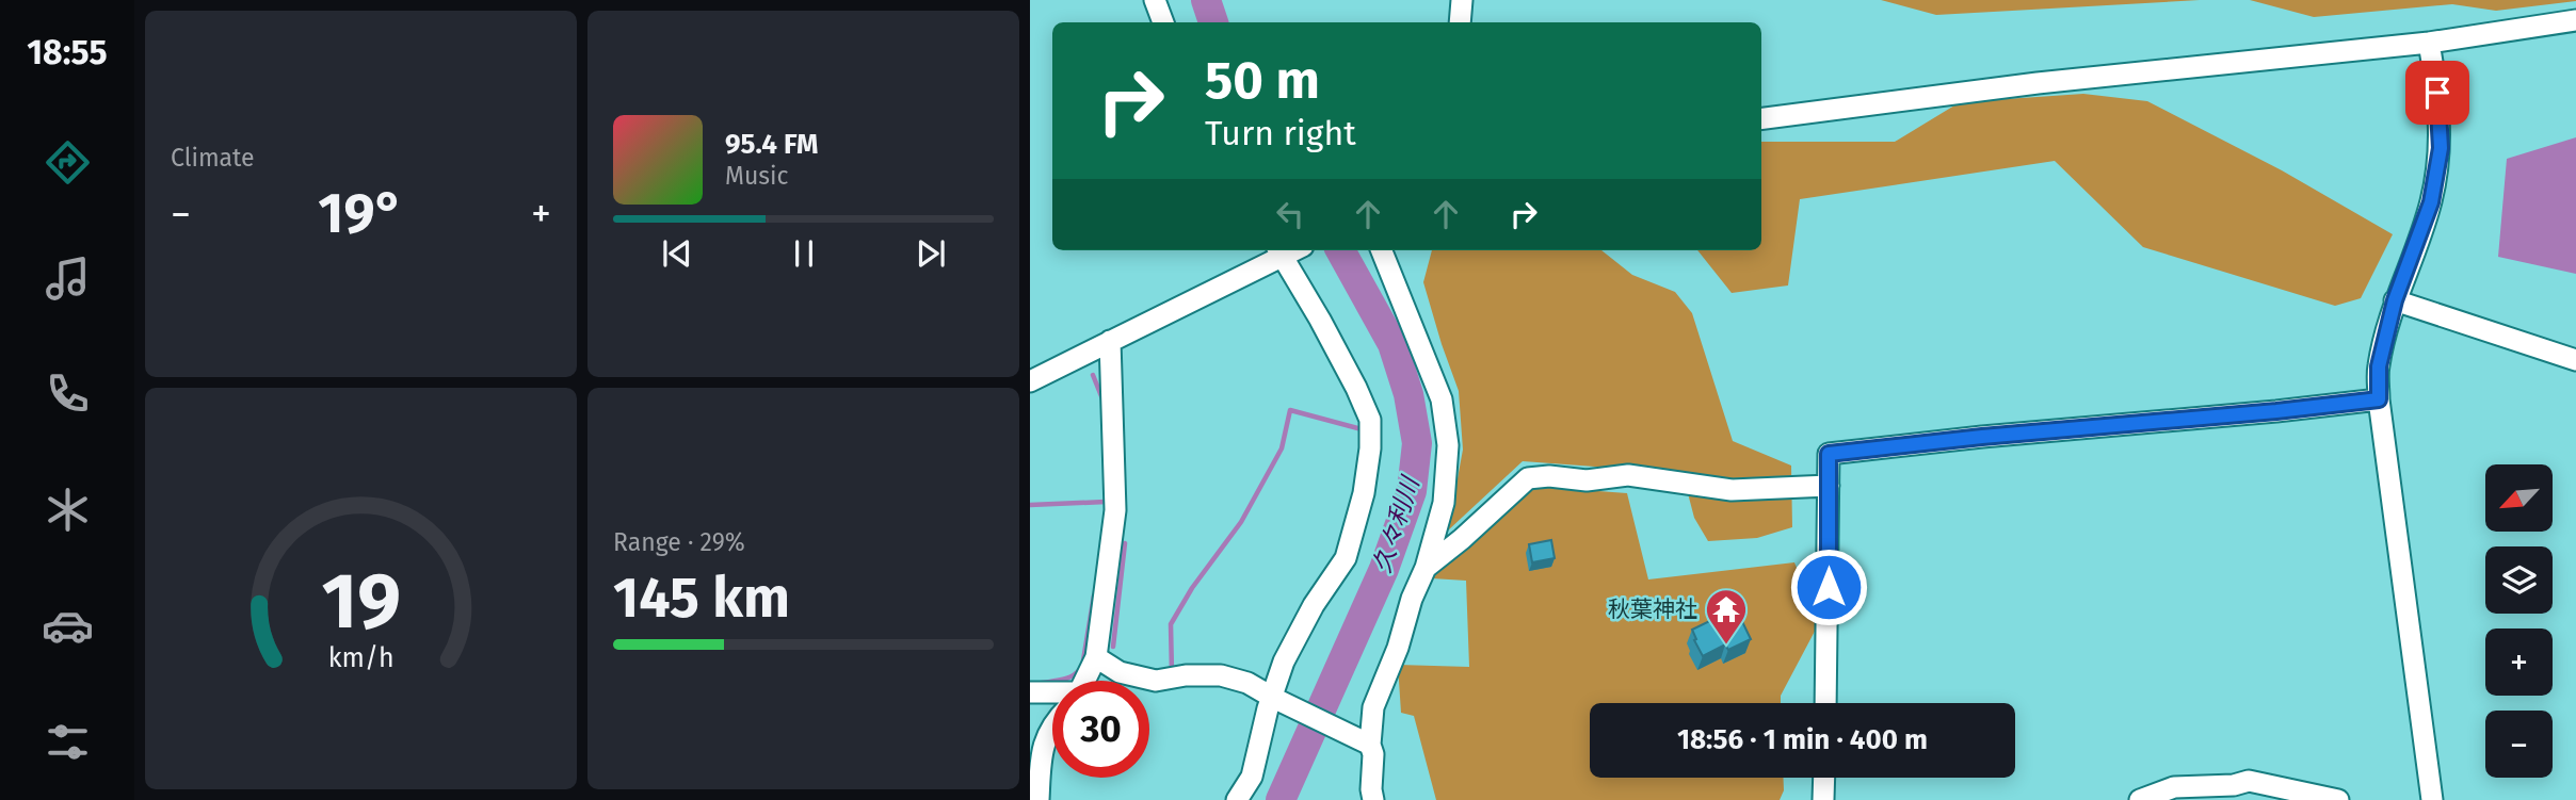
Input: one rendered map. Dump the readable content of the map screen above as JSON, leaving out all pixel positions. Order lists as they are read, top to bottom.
{
  "water": ["久々利川"],
  "places": {
    "temple": ["秋葉神社"]
  },
  "north": "bottom left",
  "page": {
    "tabs": "18:55",
    "tile": [
      "Climate",
      ["Range · 29%", "145 km"]
    ],
    "turn": ["50 m", "Turn right"],
    "song": ["95.4 FM", "Music"],
    "heat": ["−", "19°", "+"],
    "map_buttons": ["+", "−"],
    "limit": "30",
    "trip": "18:56 · 1 min · 400 m",
    "gauge": ["19", "km/h"]
  }
}
